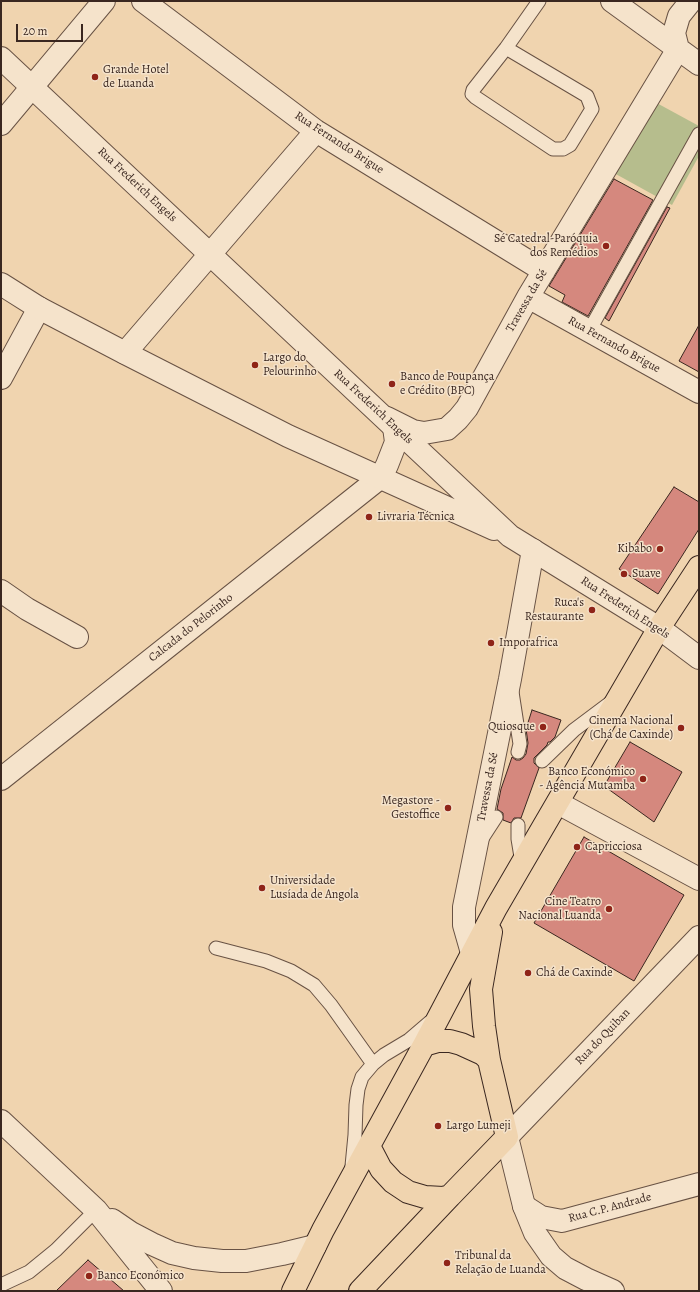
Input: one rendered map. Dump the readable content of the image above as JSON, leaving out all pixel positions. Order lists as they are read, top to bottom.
{
  "streets": {
    "street": [
      "Rua Fernando Brigue",
      "Rua Frederich Engels",
      "Travessa da Sé",
      "Calcada do Pelorinho",
      "Rua do Quiban",
      "Rua C.P. Andrade"
    ]
  },
  "crossings": [
    ["Rua Fernando Brigue", "Travessa da Sé"],
    ["Rua Frederich Engels", "Travessa da Sé"]
  ],
  "places": [
    "Grande Hotel de Luanda",
    "Sé Catedral-Paróquia dos Remédios",
    "Largo do Pelourinho",
    "Banco de Poupança e Crédito (BPC)",
    "Livraria Técnica",
    "Kibabo",
    "Suave",
    "Ruca's Restaurante",
    "Imporafrica",
    "Quiosque",
    "Cinema Nacional (Chá de Caxinde)",
    "Banco Económico - Agência Mutamba",
    "Megastore - Gestoffice",
    "Capricciosa",
    "Universidade Lusíada de Angola",
    "Cine Teatro Nacional Luanda",
    "Chá de Caxinde",
    "Largo Lumeji",
    "Tribunal da Relação de Luanda",
    "Banco Económico"
  ],
  "scale_bar": "20 m"
}
